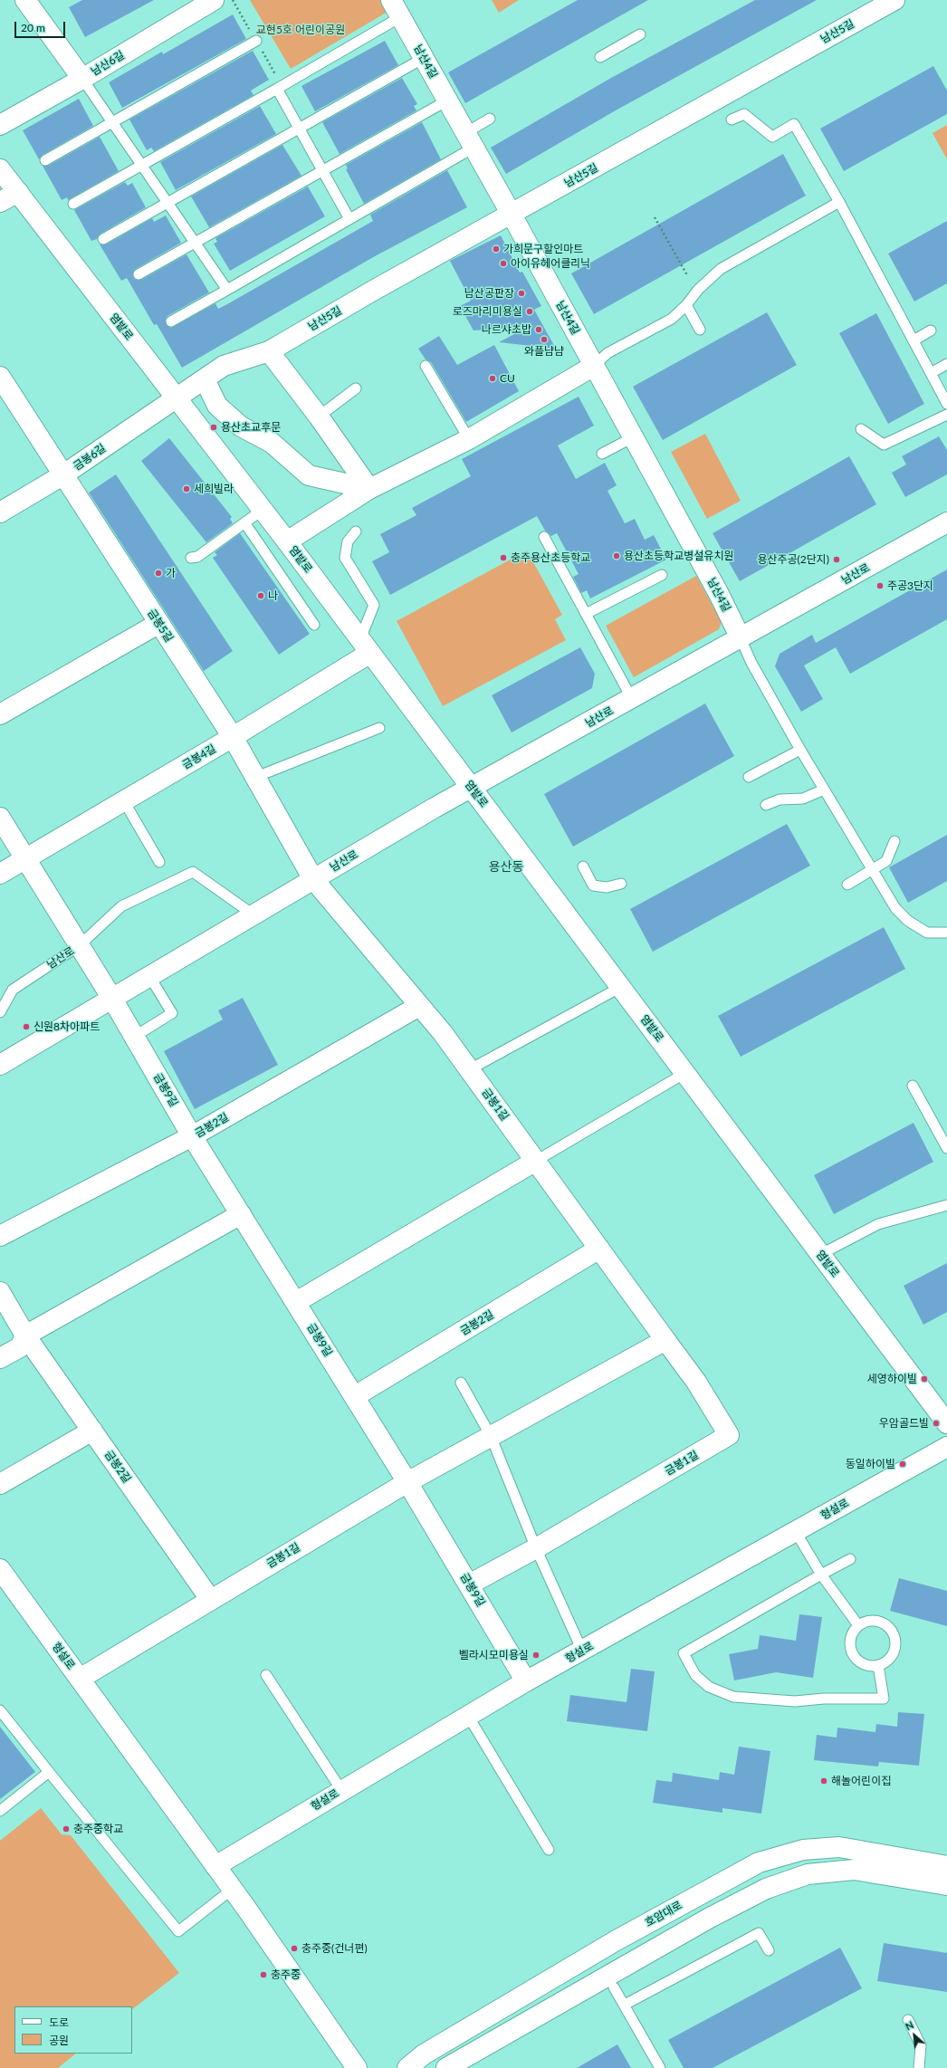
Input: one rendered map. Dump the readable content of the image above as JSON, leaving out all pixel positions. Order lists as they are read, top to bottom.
{
  "streets": {
    "street": [
      "남산5길",
      "남산4길",
      "남산6길",
      "염밭로",
      "금봉6길",
      "남산로",
      "금봉5길",
      "금봉4길",
      "금봉9길",
      "금봉1길",
      "금봉2길",
      "형설로",
      "호암대로"
    ]
  },
  "crossings": [
    ["남산5길", "남산4길"],
    ["남산5길", "염밭로"],
    ["남산5길", "금봉6길"],
    ["남산4길", "남산로"],
    ["염밭로", "금봉6길"],
    ["염밭로", "남산로"],
    ["염밭로", "금봉4길"],
    ["금봉6길", "금봉5길"],
    ["남산로", "금봉5길"],
    ["남산로", "금봉9길"],
    ["남산로", "금봉1길"],
    ["금봉5길", "금봉4길"],
    ["금봉5길", "금봉1길"],
    ["금봉9길", "금봉1길"],
    ["금봉9길", "금봉2길"],
    ["금봉9길", "형설로"],
    ["금봉1길", "금봉2길"],
    ["금봉1길", "형설로"]
  ],
  "districts": ["용산동"],
  "parks": ["교현5호 어린이공원"],
  "places": [
    "가희문구할인마트",
    "아이유헤어클리닉",
    "남산공판장",
    "로즈마리미용실",
    "나르샤초밥",
    "와플냠냠",
    "CU",
    "용산초교후문",
    "세희빌라",
    "용산초등학교병설유치원",
    "충주용산초등학교",
    "용산주공(2단지)",
    "가",
    "주공3단지",
    "나",
    "신원8차아파트",
    "세영하이빌",
    "우암골드빌",
    "동일하이빌",
    "벨라시모미용실",
    "해놀어린이집",
    "충주중학교",
    "충주중(건너편)",
    "충주중"
  ],
  "legend": ["도로", "공원"],
  "scale_bar": "20 m",
  "north": "top left"
}
